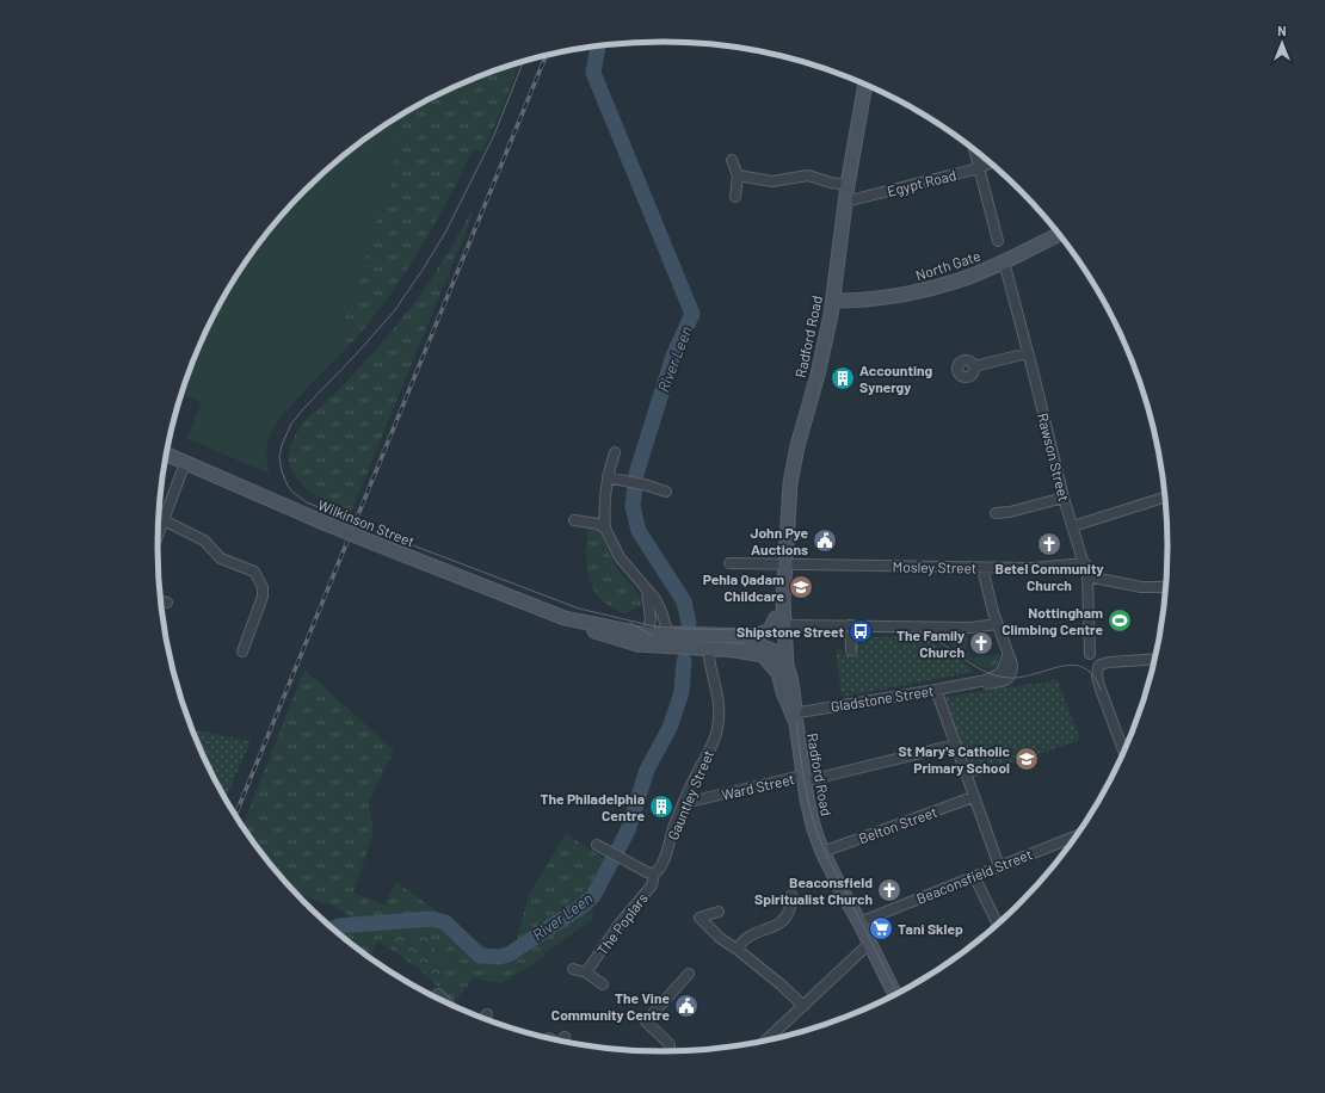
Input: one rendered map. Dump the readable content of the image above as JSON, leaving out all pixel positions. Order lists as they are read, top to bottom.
{
  "streets": {
    "street": [
      "Egypt Road",
      "North Gate",
      "Radford Road",
      "Rawson Street",
      "Wilkinson Street",
      "Mosley Street",
      "Gladstone Street",
      "Ward Street",
      "Gauntley Street",
      "Belton Street",
      "Beaconsfield Street",
      "The Poplars"
    ]
  },
  "crossings": [
    ["Egypt Road", "Radford Road"],
    ["North Gate", "Radford Road"],
    ["North Gate", "Rawson Street"],
    ["Radford Road", "Wilkinson Street"],
    ["Radford Road", "Mosley Street"],
    ["Radford Road", "Gladstone Street"],
    ["Radford Road", "Ward Street"],
    ["Radford Road", "Belton Street"],
    ["Radford Road", "Beaconsfield Street"],
    ["Rawson Street", "Mosley Street"],
    ["Wilkinson Street", "Gauntley Street"],
    ["Ward Street", "Gauntley Street"],
    ["Gauntley Street", "The Poplars"]
  ],
  "water": ["River Leen"],
  "places": {
    "building": ["Accounting Synergy", "The Philadelphia Centre"],
    "public building": ["John Pye Auctions", "The Vine Community Centre"],
    "church": ["Betel Community Church", "The Family Church", "Beaconsfield Spiritualist Church"],
    "school or university": ["Pehla Qadam Childcare", "St Mary's Catholic Primary School"],
    "sports": ["Nottingham Climbing Centre"],
    "bus stop": ["Shipstone Street"],
    "supermarket": ["Tani Sklep"]
  },
  "north": "top"
}
